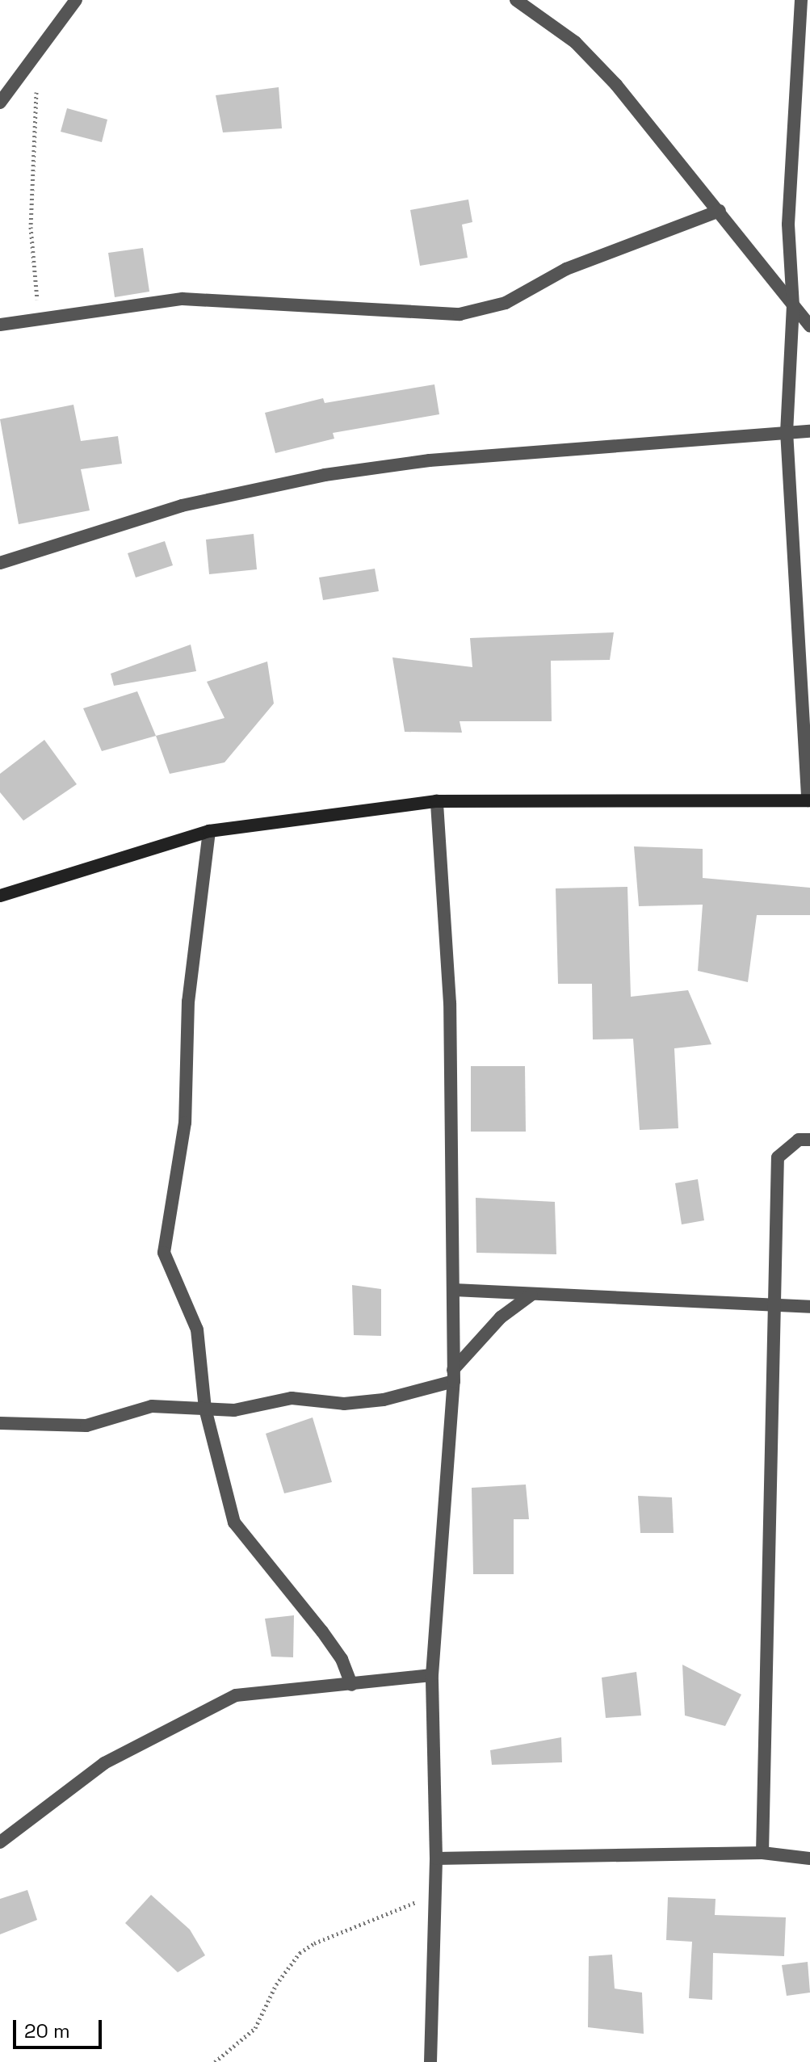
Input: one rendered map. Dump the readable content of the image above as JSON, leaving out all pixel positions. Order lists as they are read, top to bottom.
{
  "scale_bar": "20 m"
}
